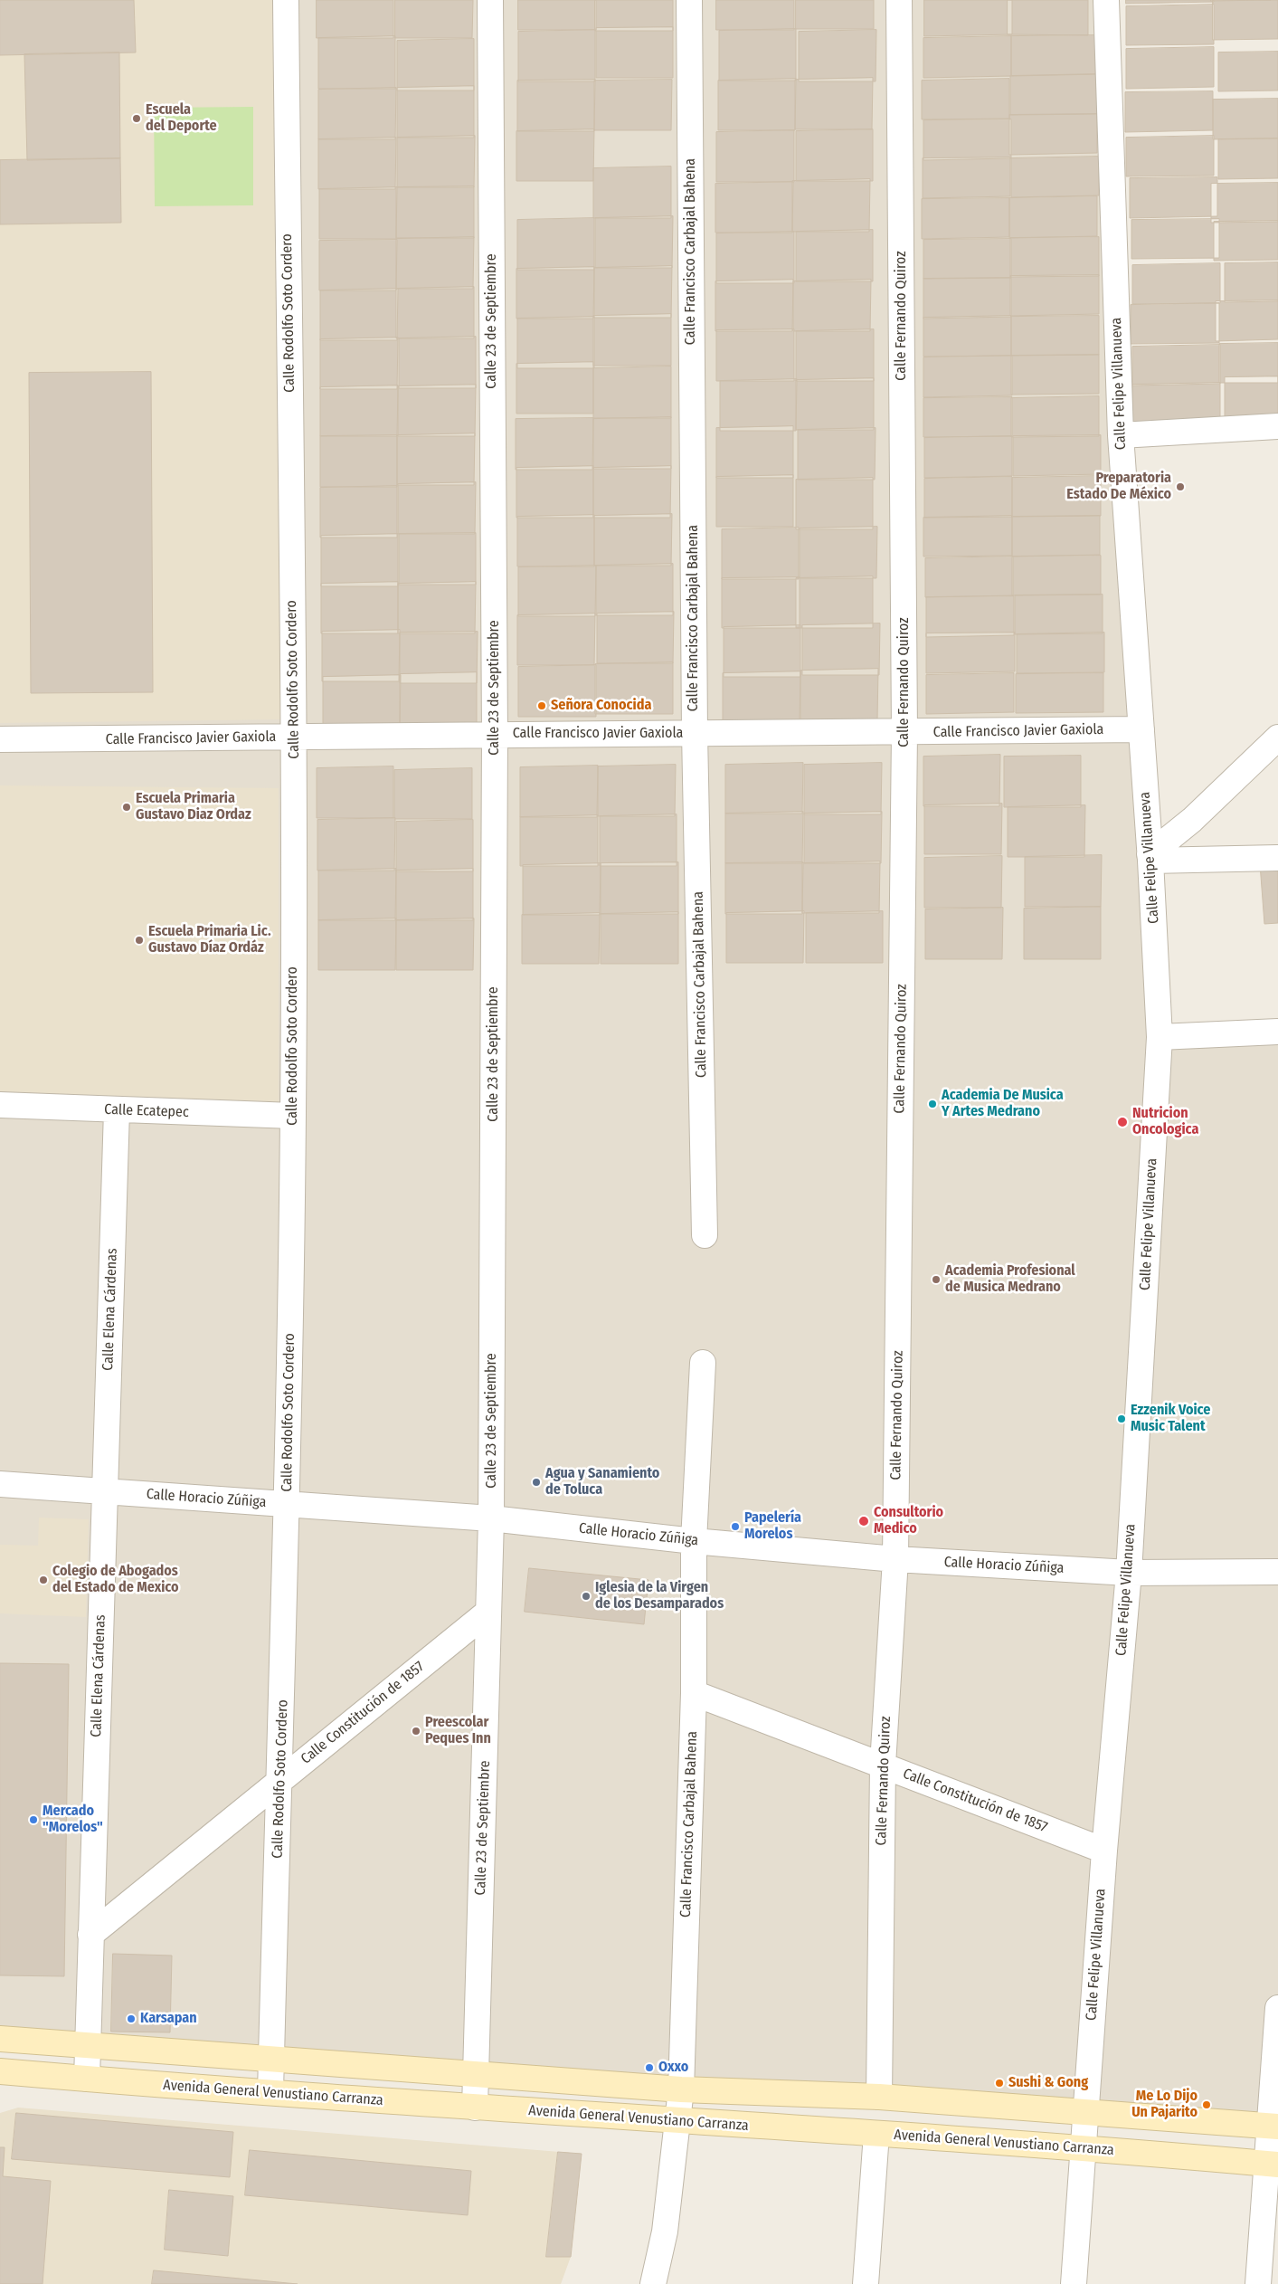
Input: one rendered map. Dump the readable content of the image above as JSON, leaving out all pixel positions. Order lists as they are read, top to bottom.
{
  "streets": {
    "main road": ["Avenida General Venustiano Carranza"],
    "street": [
      "Calle Francisco Carbajal Bahena",
      "Calle Rodolfo Soto Cordero",
      "Calle Fernando Quiroz",
      "Calle 23 de Septiembre",
      "Calle Felipe Villanueva",
      "Calle Francisco Javier Gaxiola",
      "Calle Ecatepec",
      "Calle Elena Cárdenas",
      "Calle Horacio Zúñiga",
      "Calle Constitución de 1857"
    ]
  },
  "crossings": [
    ["Calle Francisco Carbajal Bahena", "Calle Francisco Javier Gaxiola"],
    ["Calle Francisco Carbajal Bahena", "Calle Horacio Zúñiga"],
    ["Calle Francisco Carbajal Bahena", "Calle Constitución de 1857"],
    ["Calle Francisco Carbajal Bahena", "Avenida General Venustiano Carranza"],
    ["Calle Rodolfo Soto Cordero", "Calle Francisco Javier Gaxiola"],
    ["Calle Rodolfo Soto Cordero", "Calle Ecatepec"],
    ["Calle Rodolfo Soto Cordero", "Calle Horacio Zúñiga"],
    ["Calle Rodolfo Soto Cordero", "Calle Constitución de 1857"],
    ["Calle Rodolfo Soto Cordero", "Avenida General Venustiano Carranza"],
    ["Calle Fernando Quiroz", "Calle Francisco Javier Gaxiola"],
    ["Calle Fernando Quiroz", "Calle Horacio Zúñiga"],
    ["Calle Fernando Quiroz", "Calle Constitución de 1857"],
    ["Calle 23 de Septiembre", "Calle Francisco Javier Gaxiola"],
    ["Calle 23 de Septiembre", "Calle Horacio Zúñiga"],
    ["Calle 23 de Septiembre", "Calle Constitución de 1857"],
    ["Calle 23 de Septiembre", "Avenida General Venustiano Carranza"],
    ["Calle Felipe Villanueva", "Calle Francisco Javier Gaxiola"],
    ["Calle Felipe Villanueva", "Calle Horacio Zúñiga"],
    ["Calle Felipe Villanueva", "Calle Constitución de 1857"],
    ["Calle Felipe Villanueva", "Avenida General Venustiano Carranza"],
    ["Calle Ecatepec", "Calle Elena Cárdenas"],
    ["Calle Elena Cárdenas", "Calle Horacio Zúñiga"],
    ["Calle Elena Cárdenas", "Calle Constitución de 1857"],
    ["Calle Elena Cárdenas", "Avenida General Venustiano Carranza"]
  ],
  "places": [
    "Escuela del Deporte",
    "Preparatoria Estado De México",
    "Señora Conocida",
    "Escuela Primaria Gustavo Diaz Ordaz",
    "Escuela Primaria Lic. Gustavo Díaz Ordáz",
    "Academia De Musica Y Artes Medrano",
    "Nutricion Oncologica",
    "Academia Profesional de Musica Medrano",
    "Ezzenik Voice Music Talent",
    "Agua y Sanamiento de Toluca",
    "Consultorio Medico",
    "Papelería Morelos",
    "Colegio de Abogados del Estado de Mexico",
    "Iglesia de la Virgen de los Desamparados",
    "Preescolar Peques Inn",
    "Mercado \"Morelos\"",
    "Karsapan",
    "Oxxo",
    "Sushi & Gong",
    "Me Lo Dijo Un Pajarito"
  ]
}
